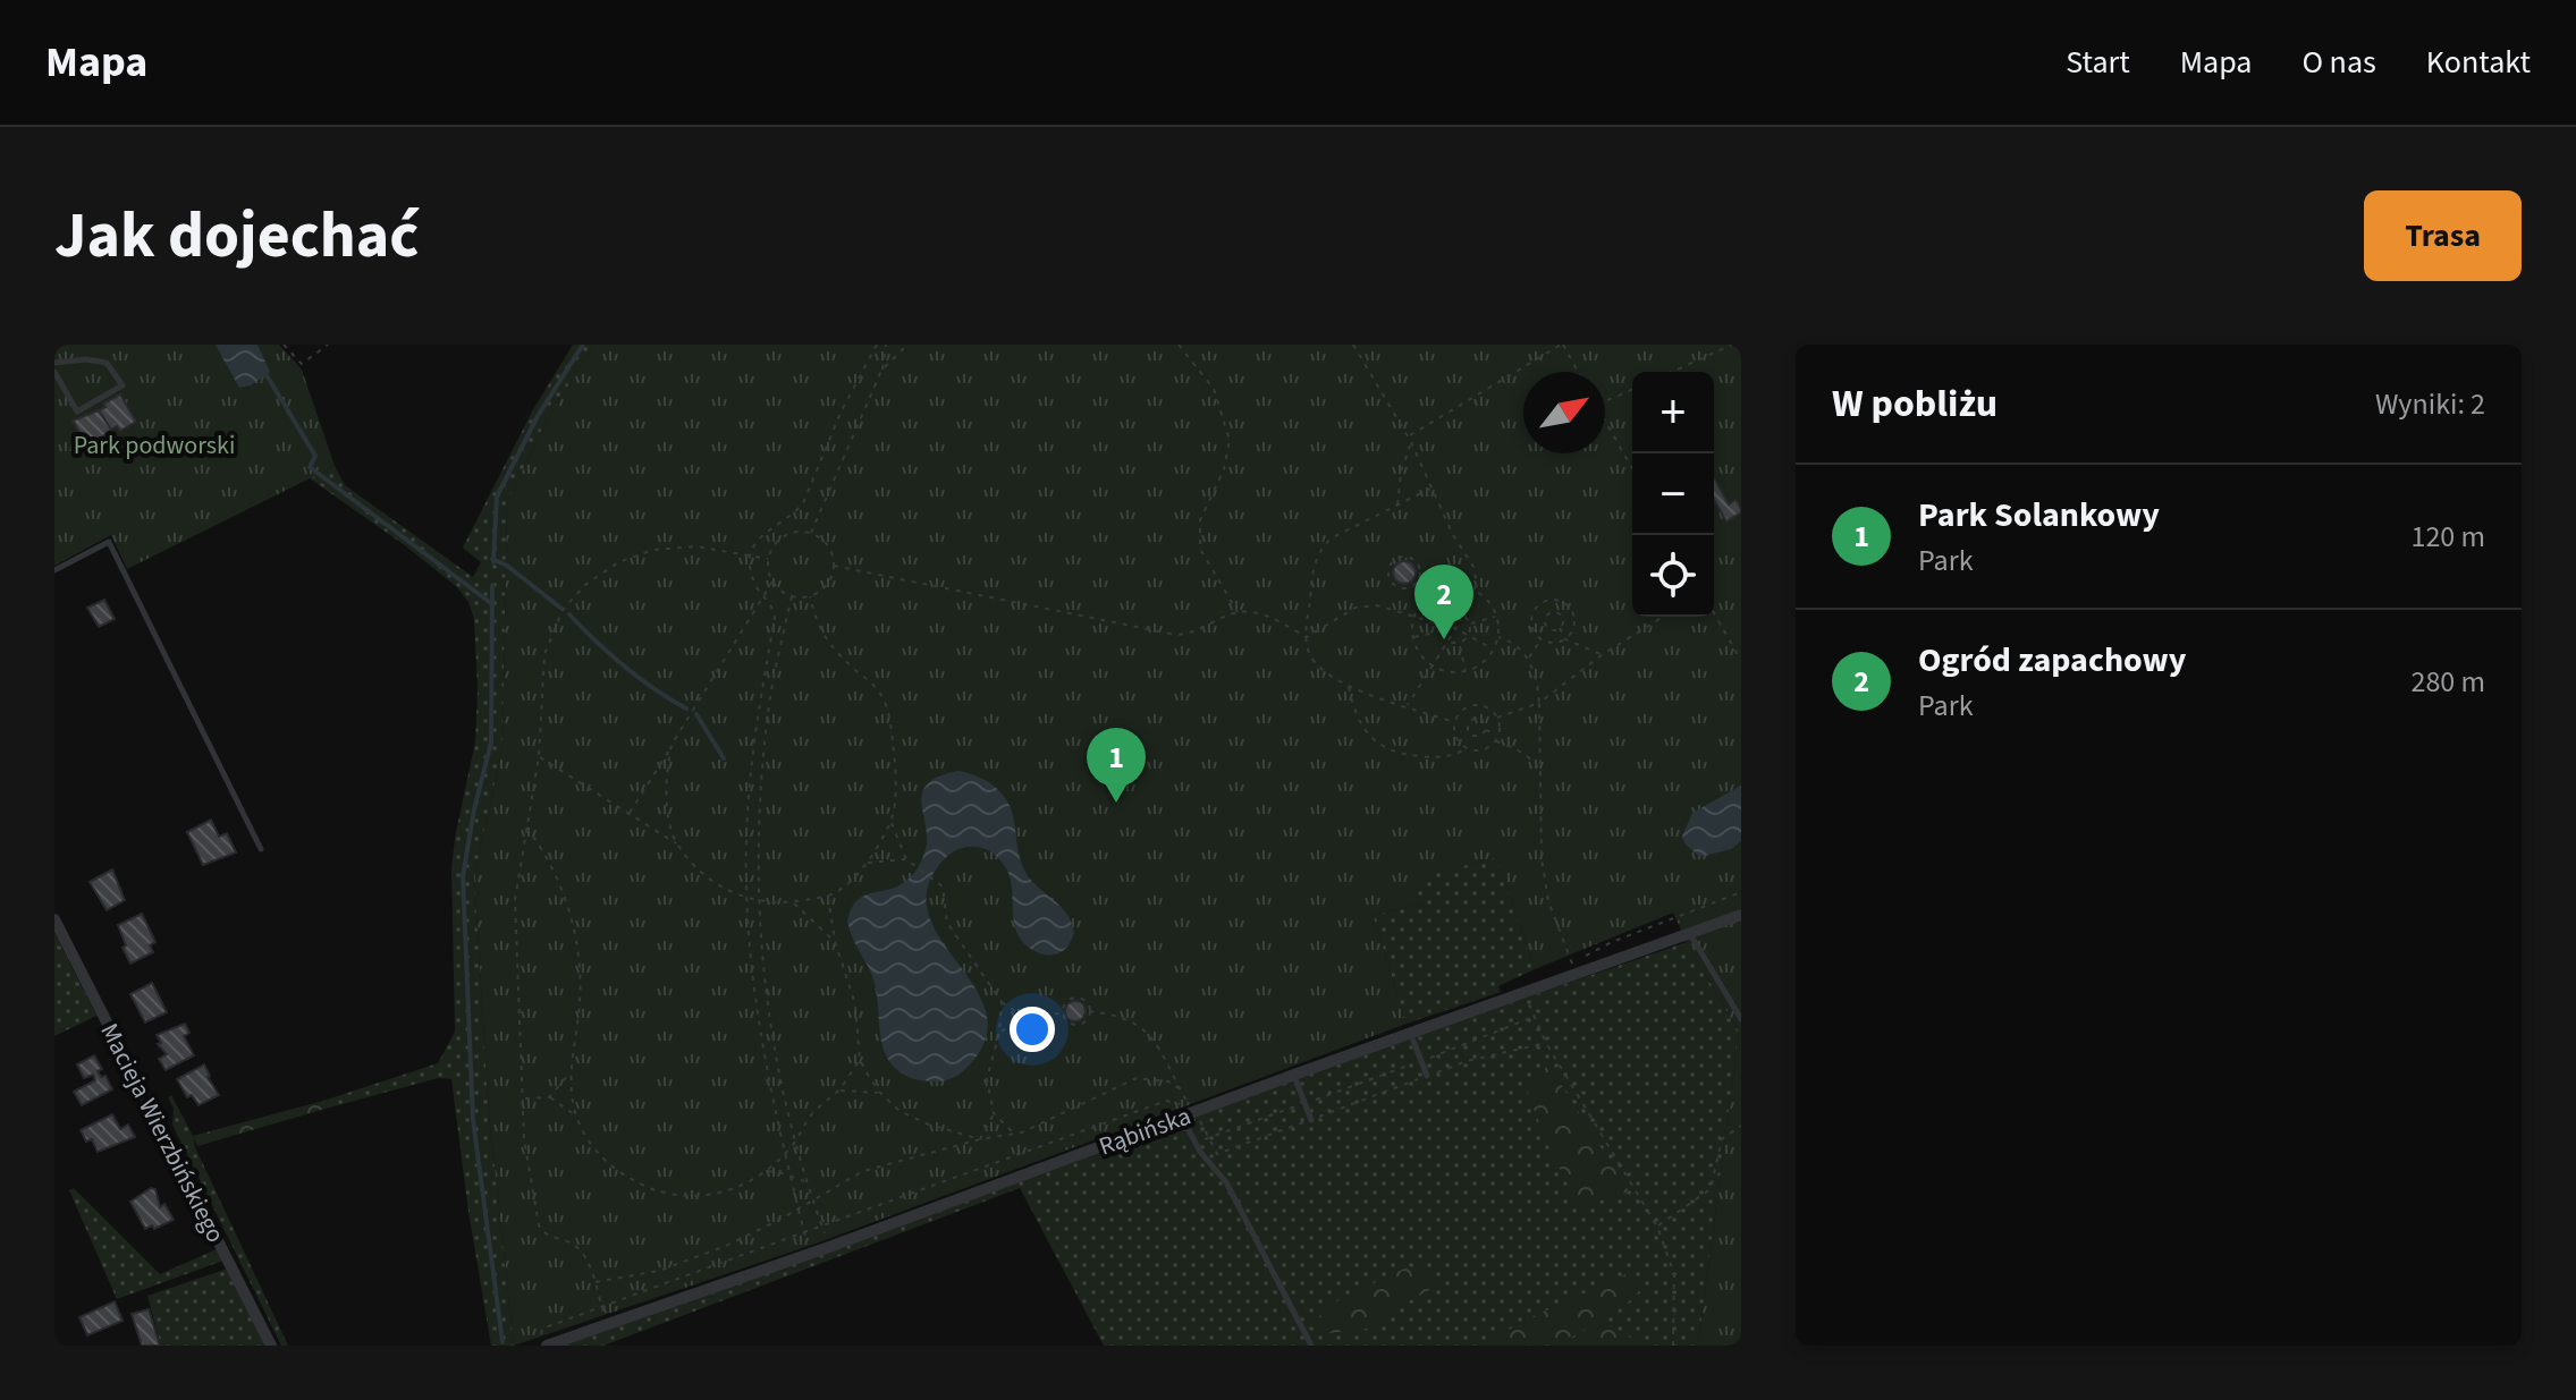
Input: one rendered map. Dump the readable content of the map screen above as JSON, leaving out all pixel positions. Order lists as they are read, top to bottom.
{
  "streets": {
    "street": ["Rąbińska", "Macieja Wierzbińskiego"]
  },
  "parks": ["Park podworski"],
  "north": "top right",
  "page": {
    "header": "Mapa",
    "nav": [
      "Start",
      "Mapa",
      "O nas",
      "Kontakt"
    ],
    "buttons": "Trasa",
    "title": "Jak dojechać",
    "heading": ["W pobliżu", "Wyniki: 2"],
    "map_buttons": ["+", "−"],
    "list": [
      {
        "mark": "1",
        "name": "Park Solankowy",
        "note": "Park",
        "value": "120 m"
      },
      {
        "mark": "2",
        "name": "Ogród zapachowy",
        "note": "Park",
        "value": "280 m"
      }
    ],
    "pins": ["2", "1"]
  }
}
